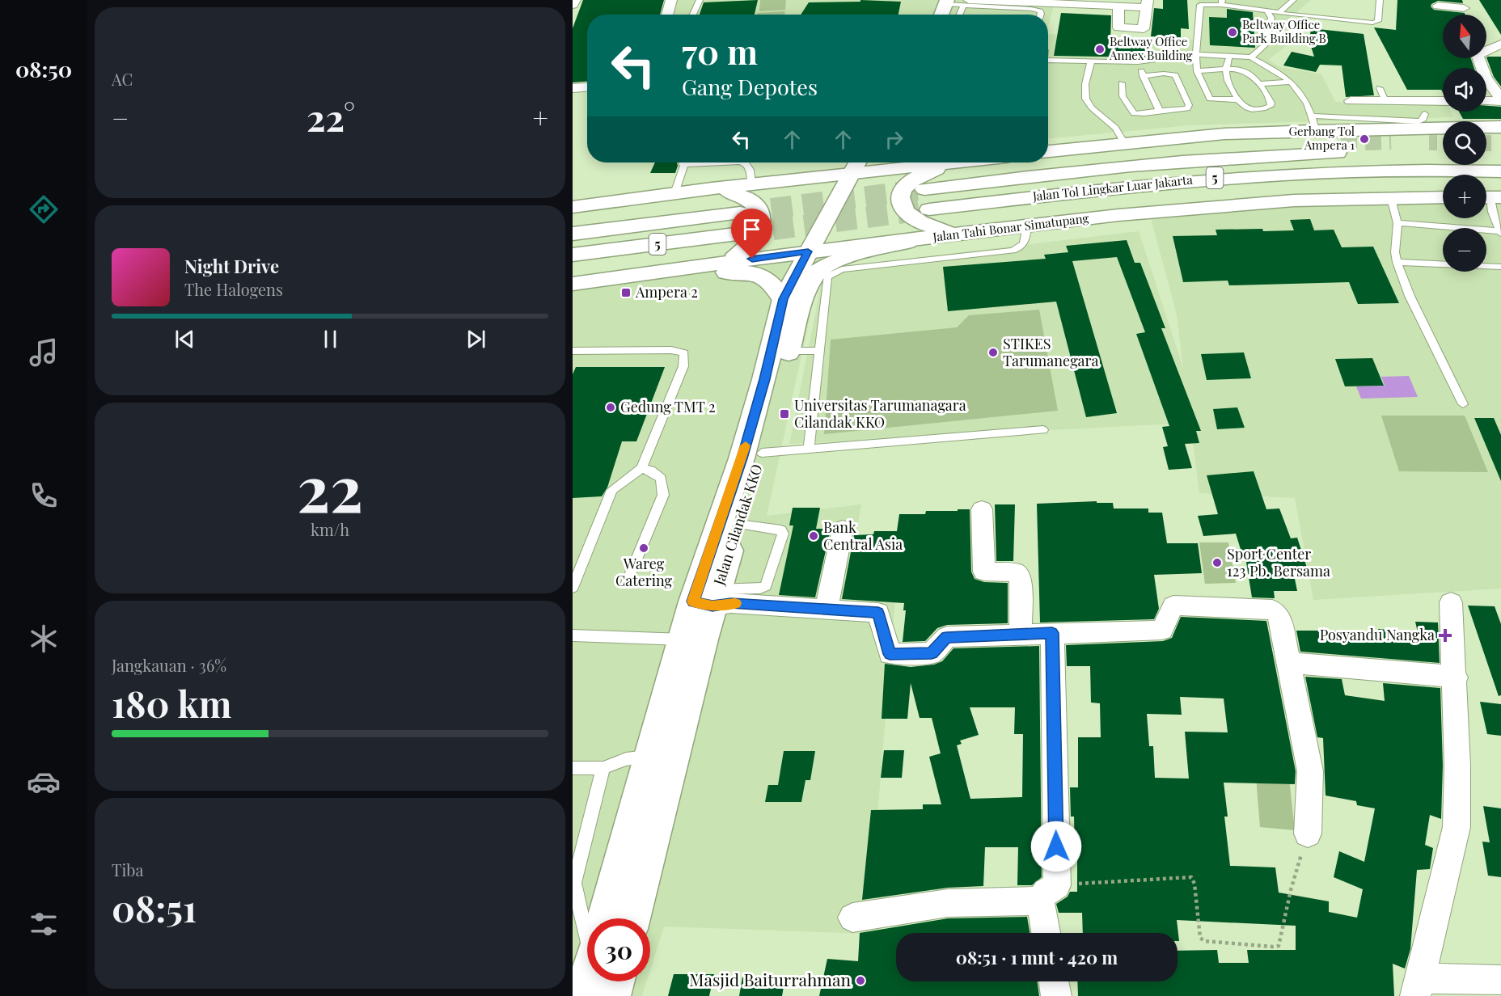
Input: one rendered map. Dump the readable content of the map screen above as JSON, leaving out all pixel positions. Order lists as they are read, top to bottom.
{
  "streets": {
    "main road": [
      "5",
      "Jalan Tol Lingkar Luar Jakarta",
      "Jalan Tahi Bonar Simatupang",
      "Jalan Cilandak KKO"
    ]
  },
  "crossings": [
    ["Jalan Tahi Bonar Simatupang", "Jalan Cilandak KKO"]
  ],
  "places": {
    "other": [
      "Beltway Office Park Building B",
      "Beltway Office Annex Building",
      "Gerbang Tol Ampera 1",
      "STIKES Tarumanegara",
      "Gedung TMT 2",
      "Bank Central Asia",
      "Wareg Catering",
      "Sport Center 123 Pb. Bersama",
      "Masjid Baiturrahman"
    ],
    "transit": ["Ampera 2", "Universitas Tarumanagara Cilandak KKO"],
    "health": ["Posyandu Nangka"]
  },
  "north": "top",
  "page": {
    "tabs": "08:50",
    "tile": [
      "AC",
      ["22", "km/h"],
      ["Jangkauan · 36%", "180 km"],
      ["Tiba", "08:51"]
    ],
    "map_buttons": ["+", "−"],
    "turn": ["70 m", "Gang Depotes"],
    "heat": ["−", "22°", "+"],
    "song": ["Night Drive", "The Halogens"],
    "limit": "30",
    "trip": "08:51 · 1 mnt · 420 m"
  }
}
